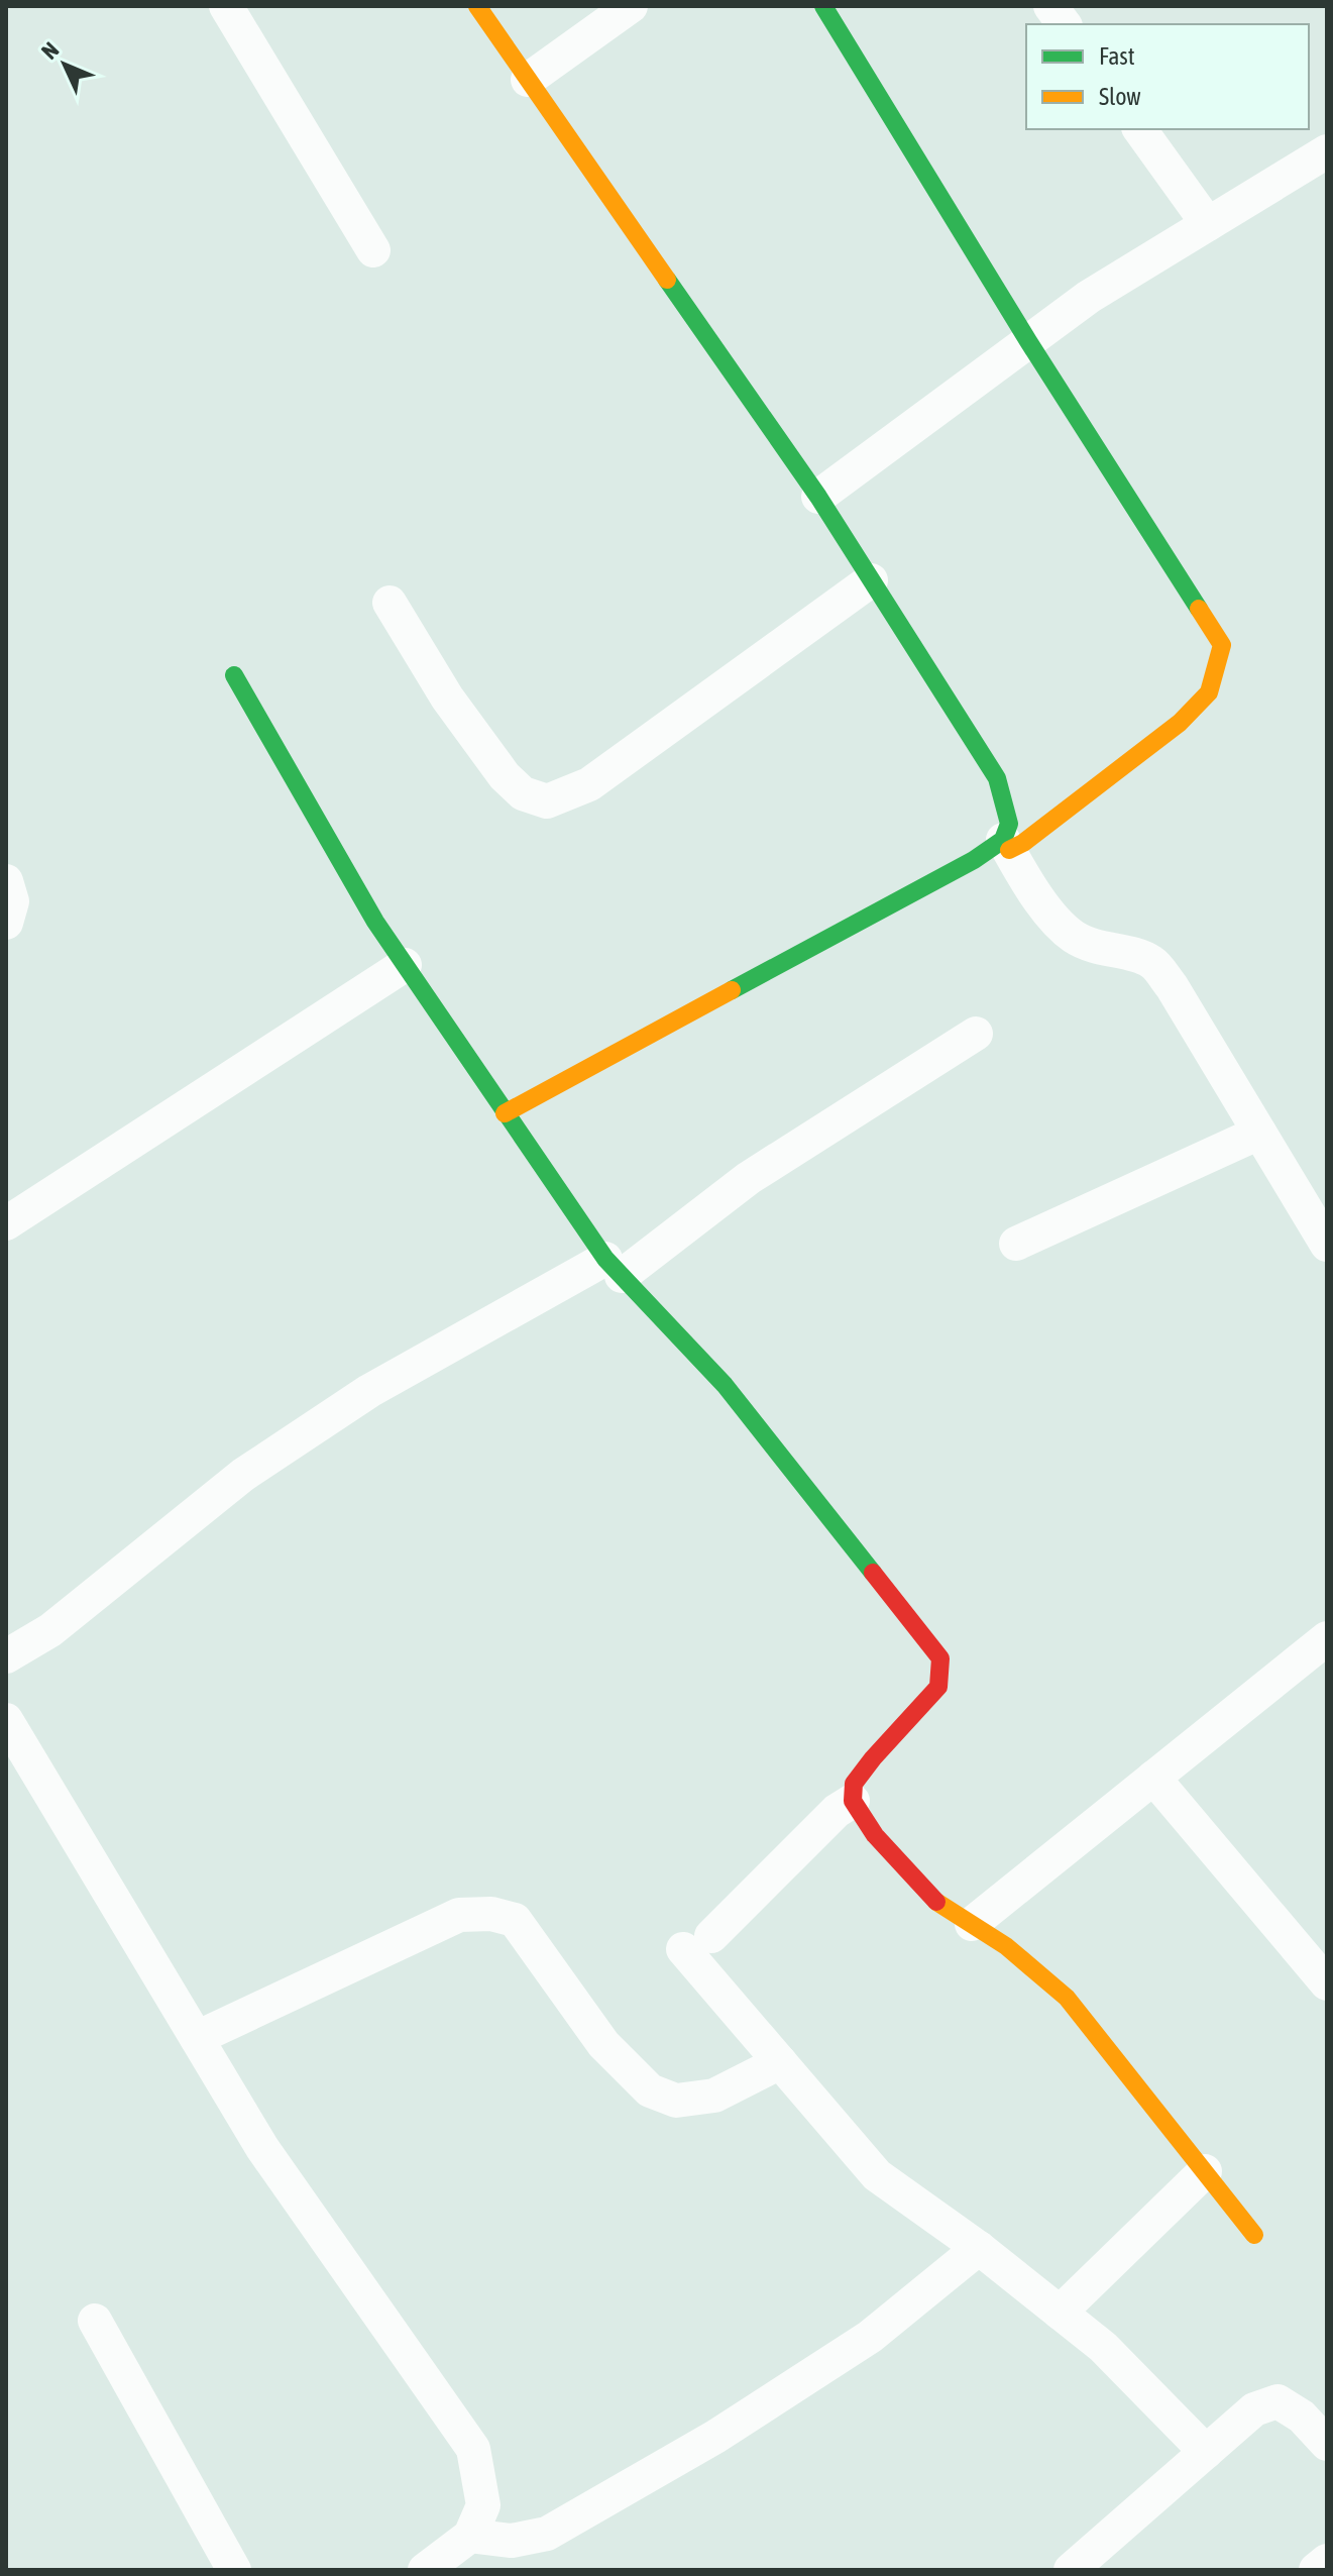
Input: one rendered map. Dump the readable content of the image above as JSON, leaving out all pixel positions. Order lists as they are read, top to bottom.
{
  "legend": ["Fast", "Slow"],
  "north": "top left"
}
